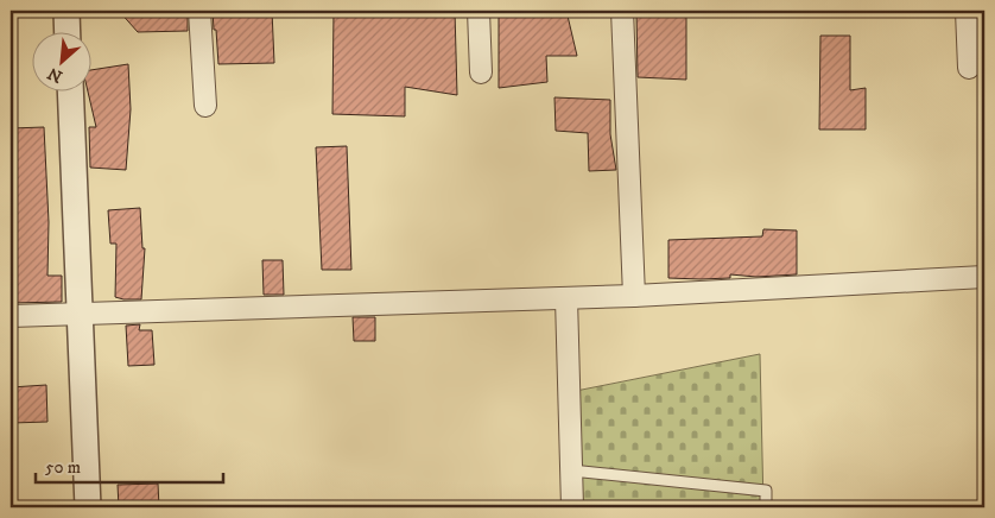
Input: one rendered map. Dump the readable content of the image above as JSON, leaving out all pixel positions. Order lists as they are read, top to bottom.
{
  "scale_bar": "50 m",
  "north": "bottom left"
}
